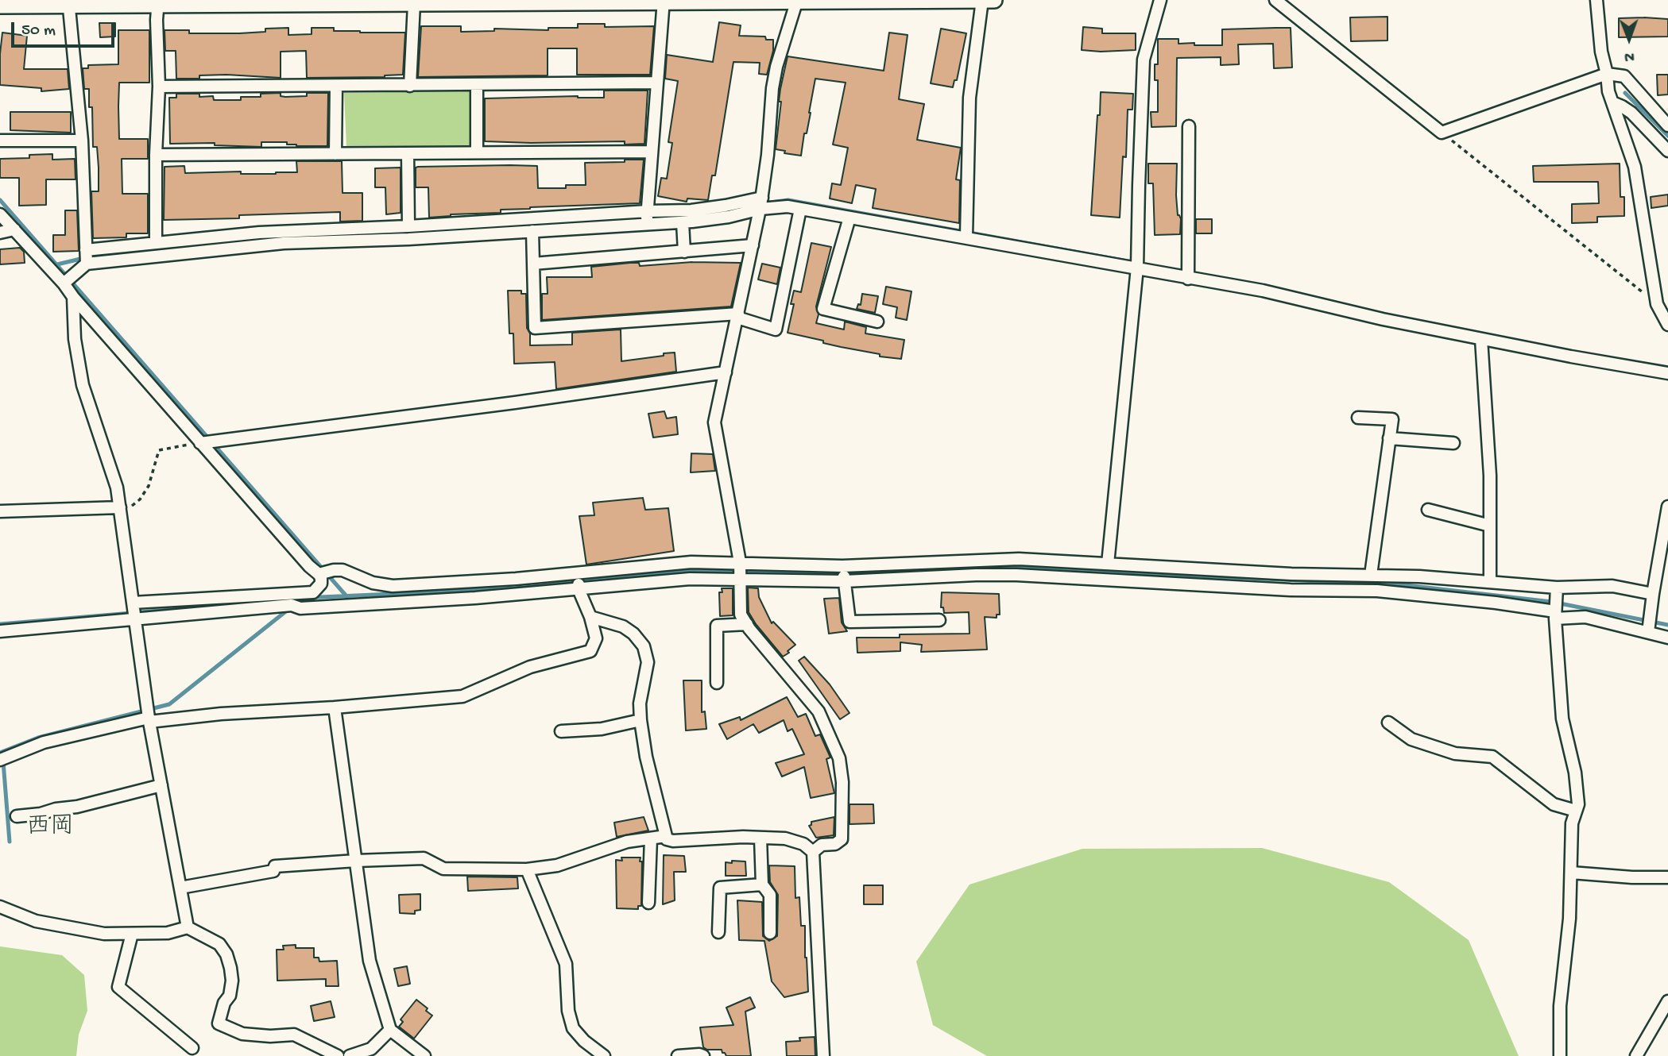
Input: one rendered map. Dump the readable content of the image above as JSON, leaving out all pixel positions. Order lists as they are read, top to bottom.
{
  "districts": ["西岡"],
  "scale_bar": "50 m",
  "north": "bottom"
}
